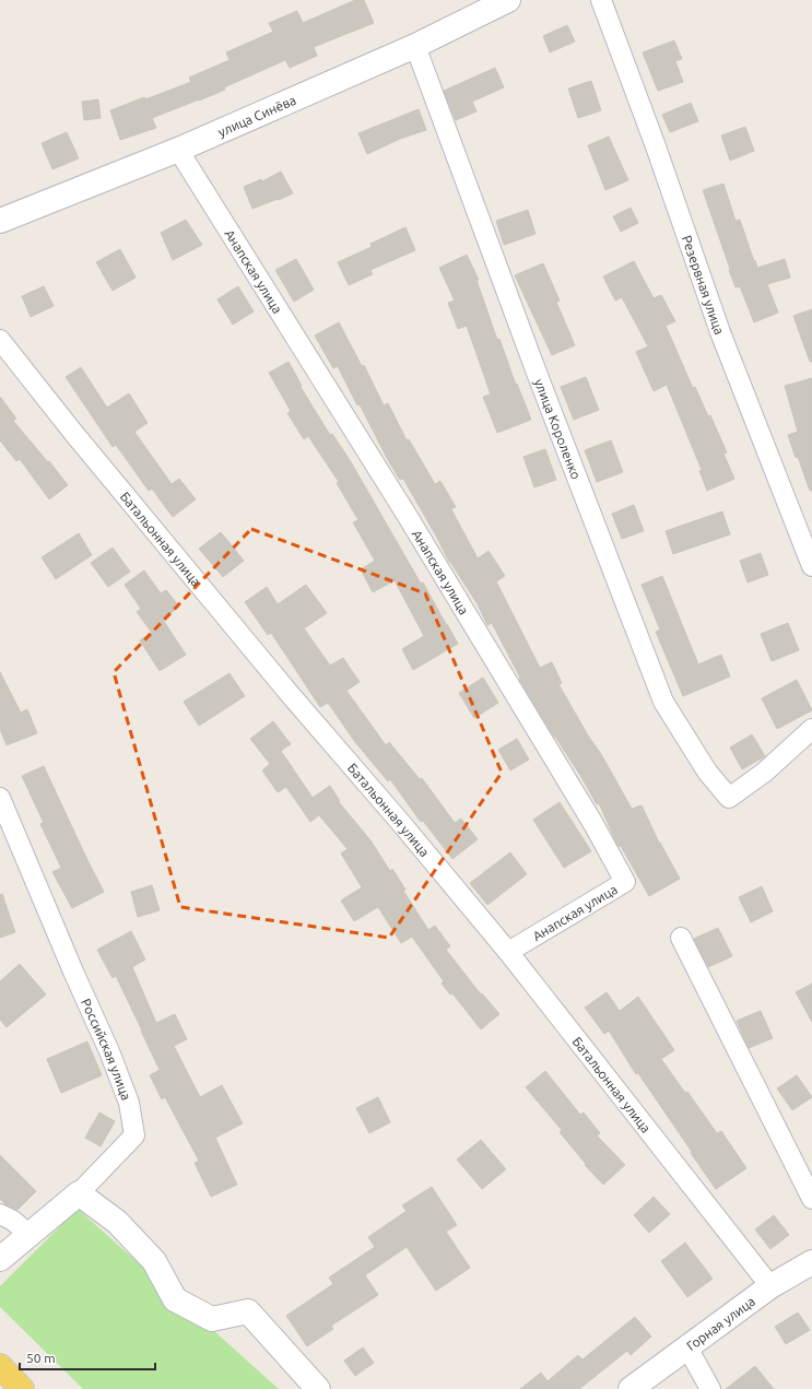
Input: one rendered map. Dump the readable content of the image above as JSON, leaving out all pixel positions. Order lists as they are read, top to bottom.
{
  "streets": {
    "main road": ["улица Синёва", "Российская улица", "Горная улица"],
    "street": [
      "Анапская улица",
      "Резервная улица",
      "улица Короленко",
      "Батальонная улица"
    ]
  },
  "crossings": [
    ["улица Синёва", "Анапская улица"],
    ["улица Синёва", "улица Короленко"],
    ["Анапская улица", "Батальонная улица"],
    ["Батальонная улица", "Горная улица"]
  ],
  "scale_bar": "50 m"
}
